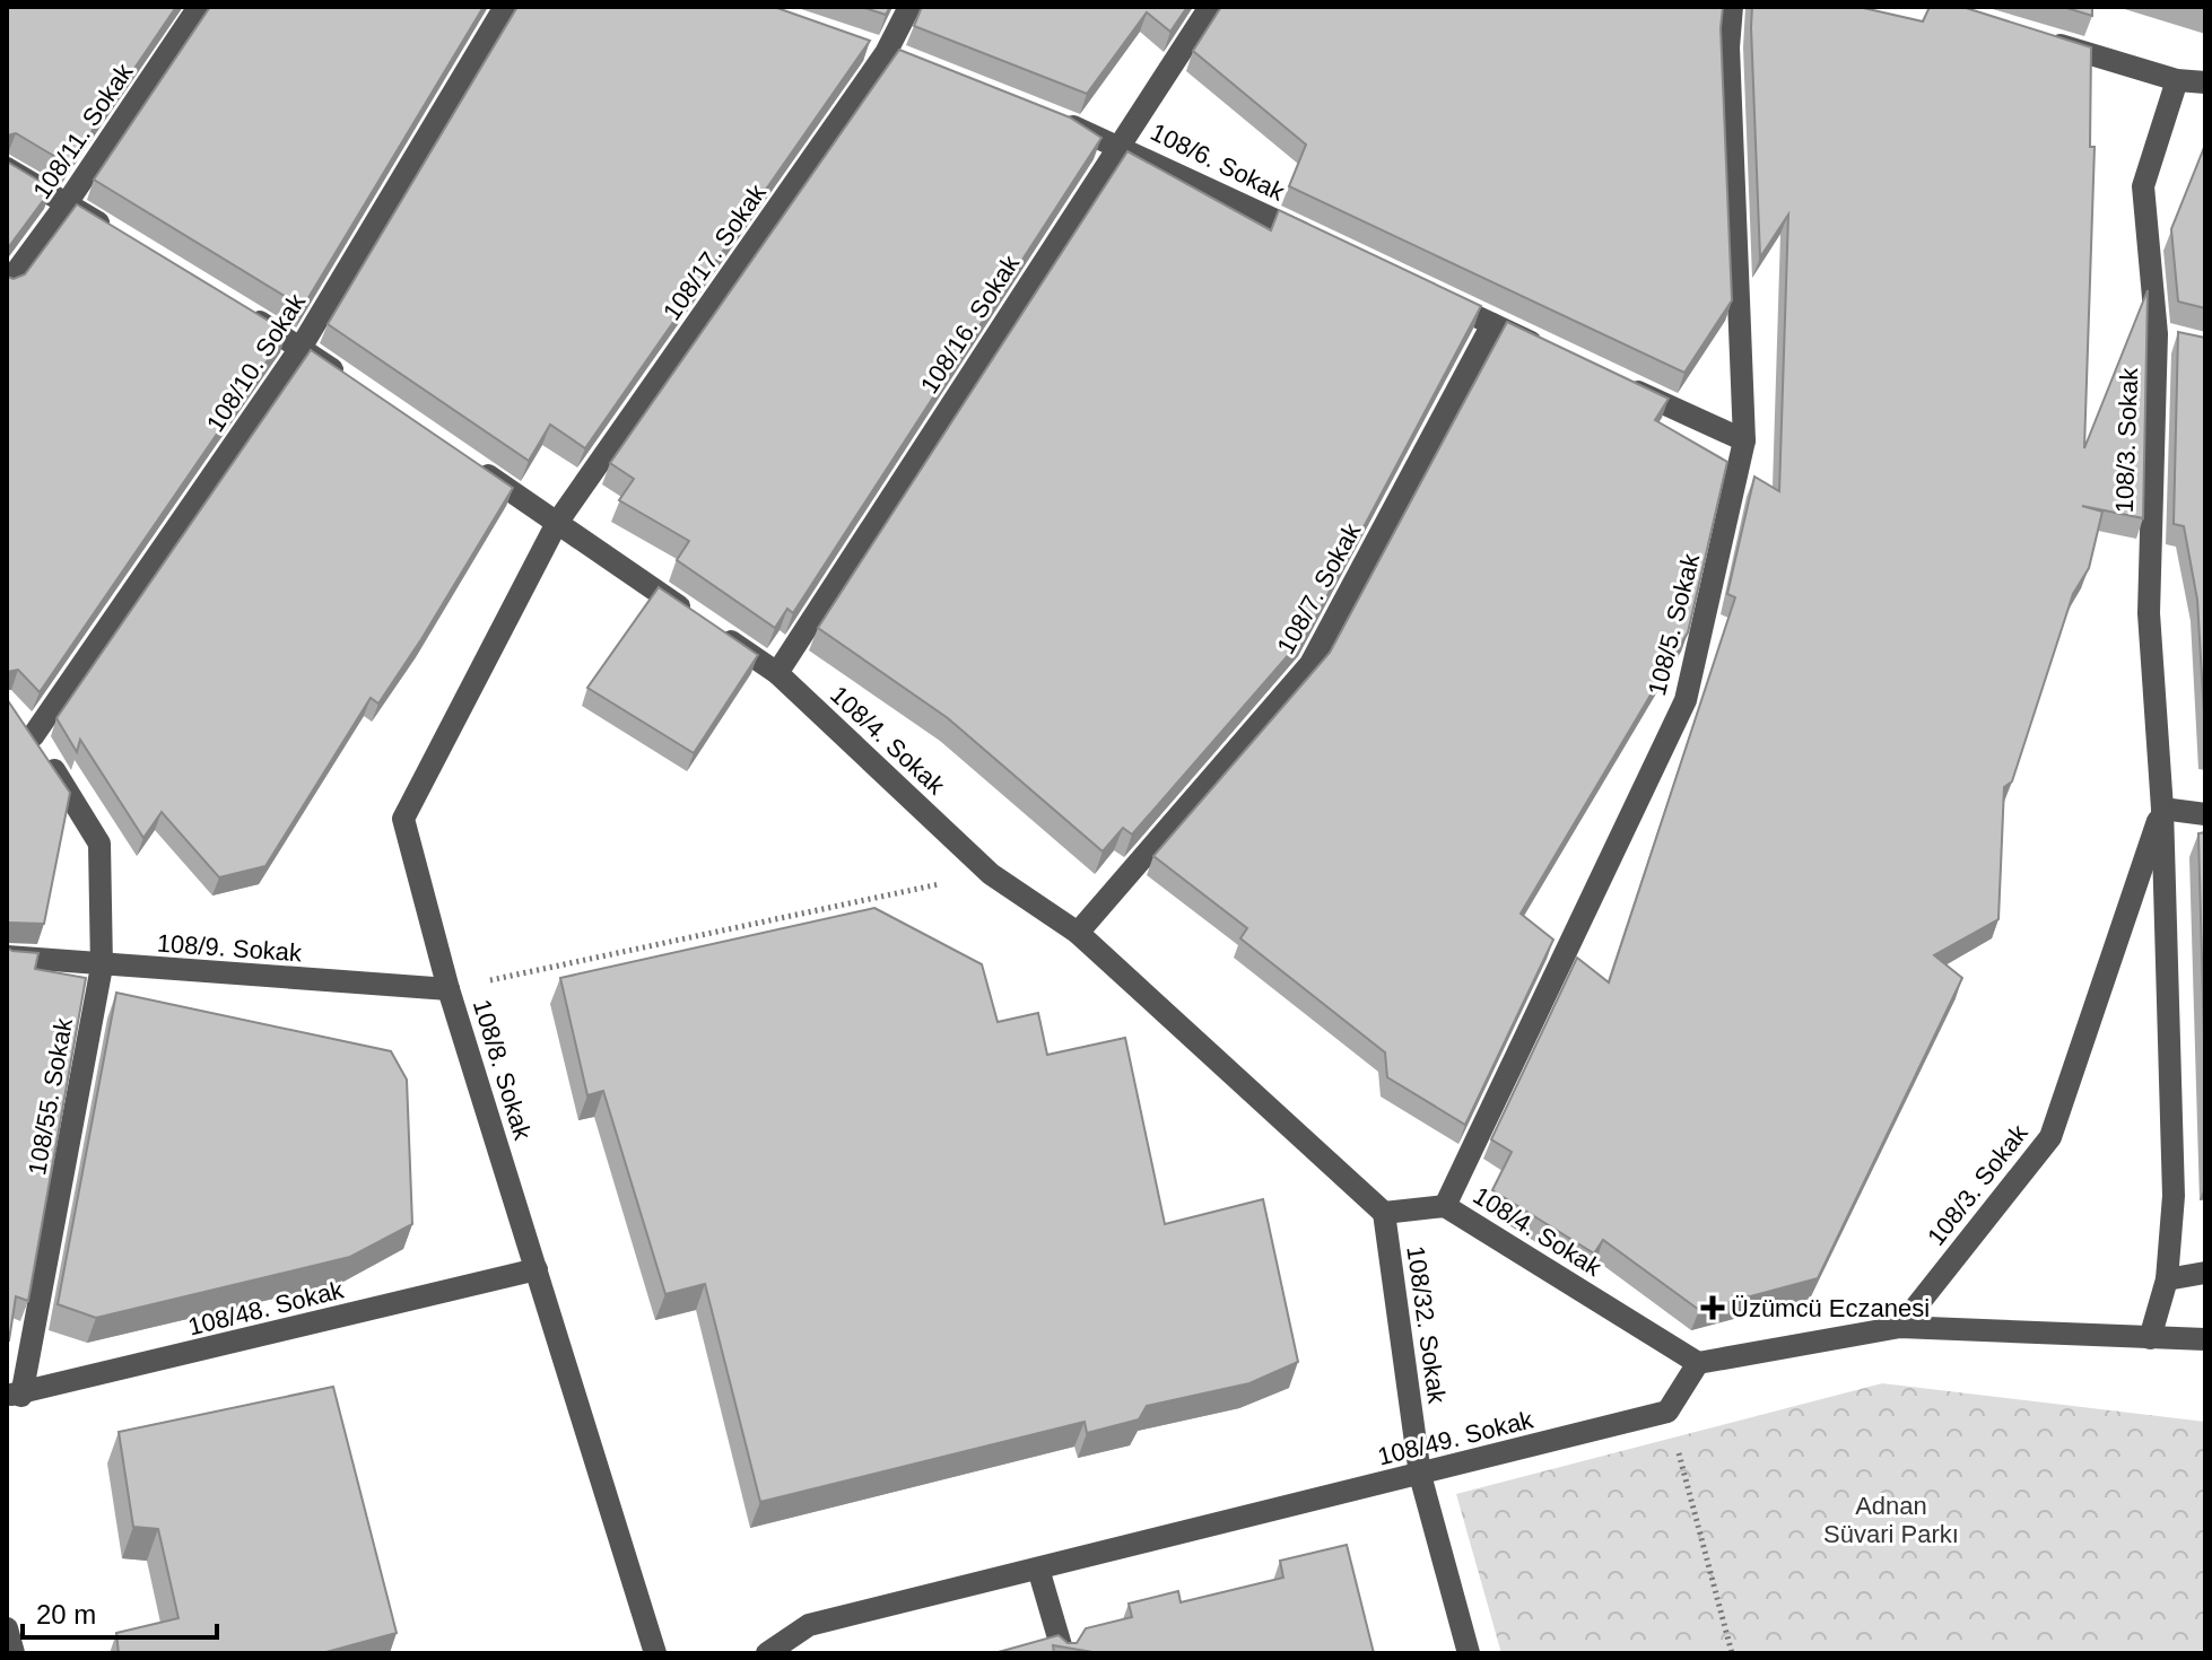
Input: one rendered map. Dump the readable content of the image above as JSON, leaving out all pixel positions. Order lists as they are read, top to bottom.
{
  "streets": {
    "street": [
      "108/11. Sokak",
      "108/6. Sokak",
      "108/17. Sokak",
      "108/16. Sokak",
      "108/10. Sokak",
      "108/3. Sokak",
      "108/7. Sokak",
      "108/5. Sokak",
      "108/4. Sokak",
      "108/9. Sokak",
      "108/8. Sokak",
      "108/55. Sokak",
      "108/48. Sokak",
      "108/32. Sokak",
      "108/49. Sokak"
    ]
  },
  "crossings": [
    ["108/6. Sokak", "108/16. Sokak"],
    ["108/17. Sokak", "108/4. Sokak"],
    ["108/17. Sokak", "108/8. Sokak"],
    ["108/16. Sokak", "108/4. Sokak"],
    ["108/10. Sokak", "108/55. Sokak"],
    ["108/7. Sokak", "108/4. Sokak"],
    ["108/5. Sokak", "108/4. Sokak"],
    ["108/4. Sokak", "108/8. Sokak"],
    ["108/4. Sokak", "108/32. Sokak"],
    ["108/9. Sokak", "108/8. Sokak"],
    ["108/9. Sokak", "108/55. Sokak"],
    ["108/8. Sokak", "108/48. Sokak"],
    ["108/55. Sokak", "108/48. Sokak"],
    ["108/32. Sokak", "108/49. Sokak"]
  ],
  "parks": ["Adnan Süvari Parkı"],
  "places": {
    "health": ["Üzümcü Eczanesi"]
  },
  "scale_bar": "20 m"
}
